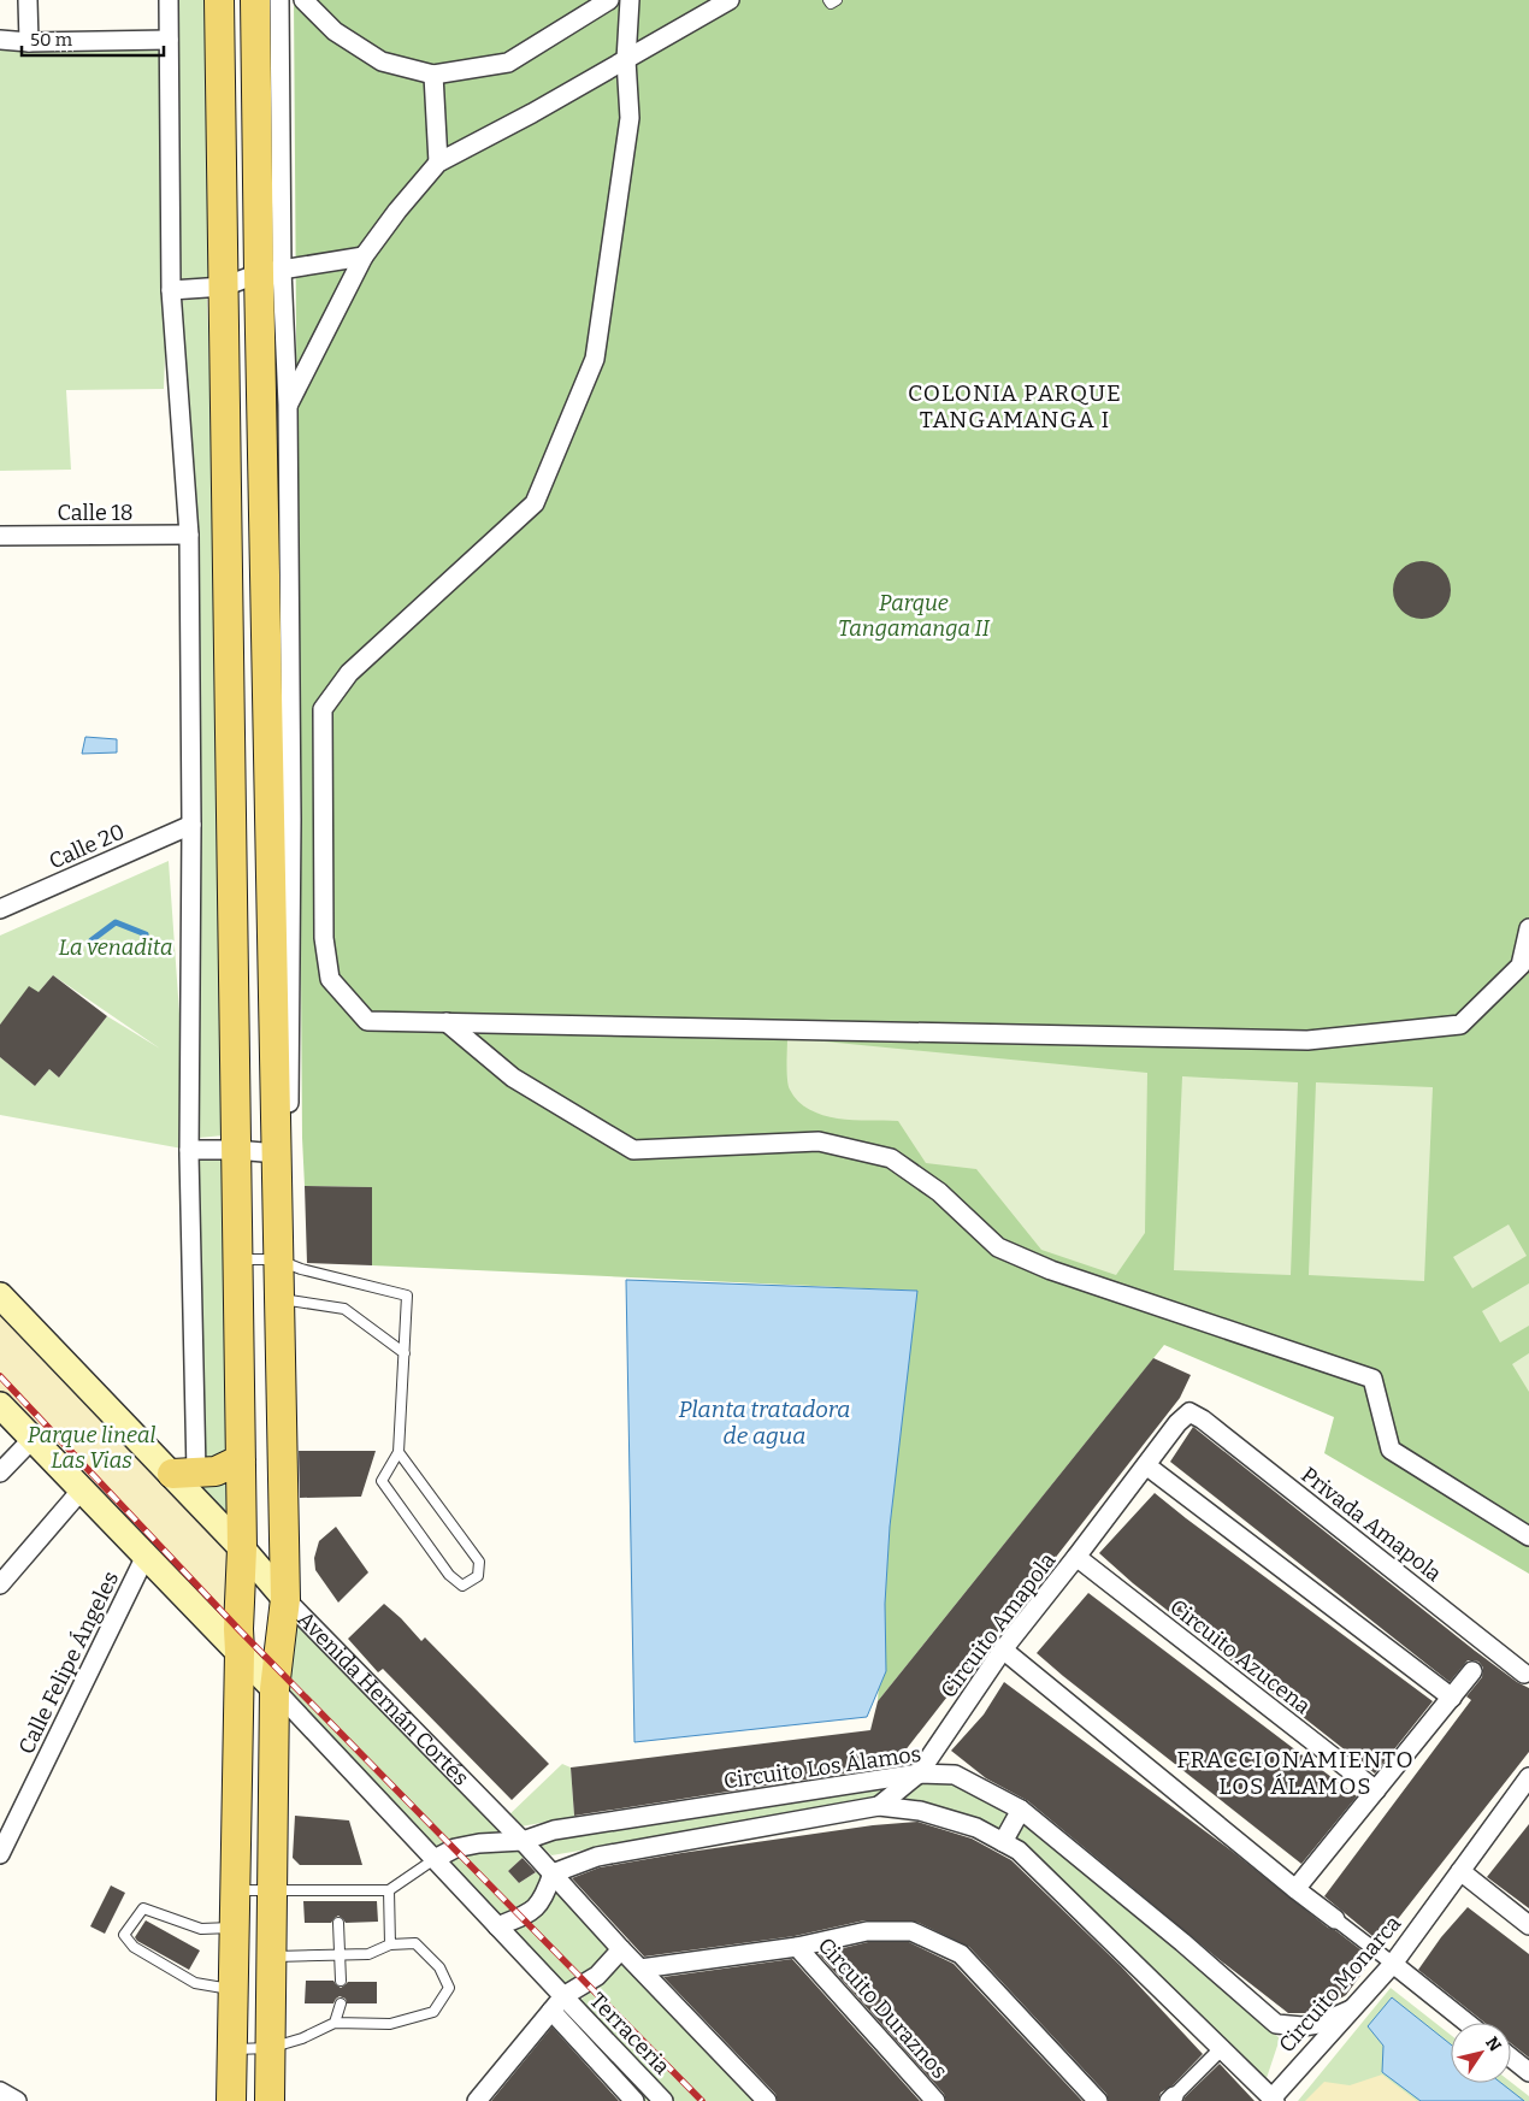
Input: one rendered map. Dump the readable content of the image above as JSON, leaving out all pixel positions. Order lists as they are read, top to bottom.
{
  "streets": {
    "main road": ["Avenida Hernán Cortés"],
    "street": [
      "Calle 18",
      "Calle 20",
      "Privada Amapola",
      "Circuito Amapola",
      "Circuito Azucena",
      "Calle Felipe Ángeles",
      "Circuito Los Álamos",
      "Circuito Monarca",
      "Circuito Duraznos",
      "Terraceria"
    ]
  },
  "crossings": [
    ["Privada Amapola", "Circuito Amapola"],
    ["Circuito Amapola", "Circuito Azucena"],
    ["Circuito Amapola", "Circuito Los Álamos"],
    ["Avenida Hernán Cortés", "Circuito Los Álamos"],
    ["Avenida Hernán Cortés", "Circuito Duraznos"],
    ["Circuito Los Álamos", "Circuito Monarca"]
  ],
  "districts": ["COLONIA PARQUE TANGAMANGA I", "FRACCIONAMIENTO LOS ÁLAMOS"],
  "water": ["Planta tratadora de agua"],
  "parks": ["Parque Tangamanga II", "La venadita", "Parque lineal Las Vias"],
  "scale_bar": "50 m",
  "north": "top right"
}
